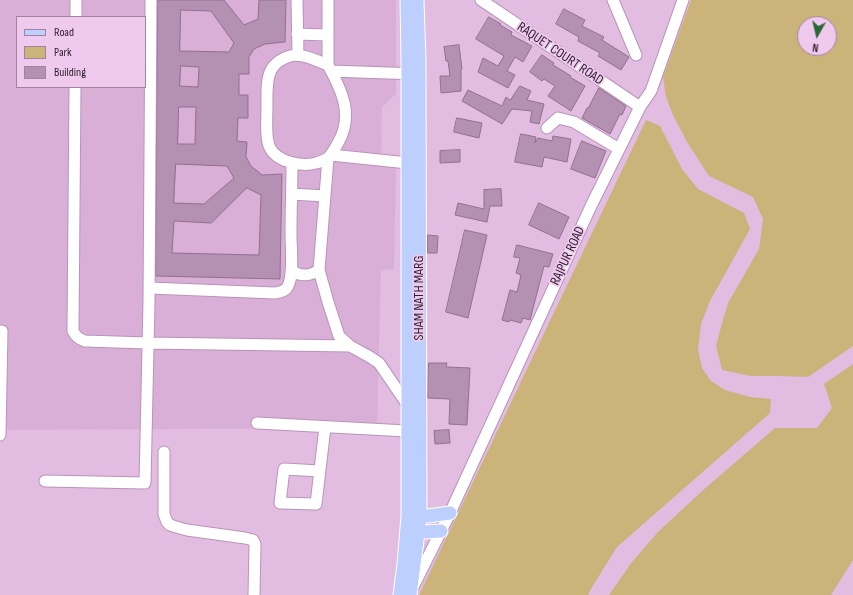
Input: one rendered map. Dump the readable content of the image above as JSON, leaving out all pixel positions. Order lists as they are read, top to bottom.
{
  "streets": {
    "main road": ["SHAM NATH MARG"],
    "street": ["RAQUET COURT ROAD", "RAJPUR ROAD"]
  },
  "crossings": [
    ["RAQUET COURT ROAD", "RAJPUR ROAD"],
    ["RAJPUR ROAD", "SHAM NATH MARG"]
  ],
  "legend": ["Road", "Park", "Building"],
  "north": "bottom"
}
